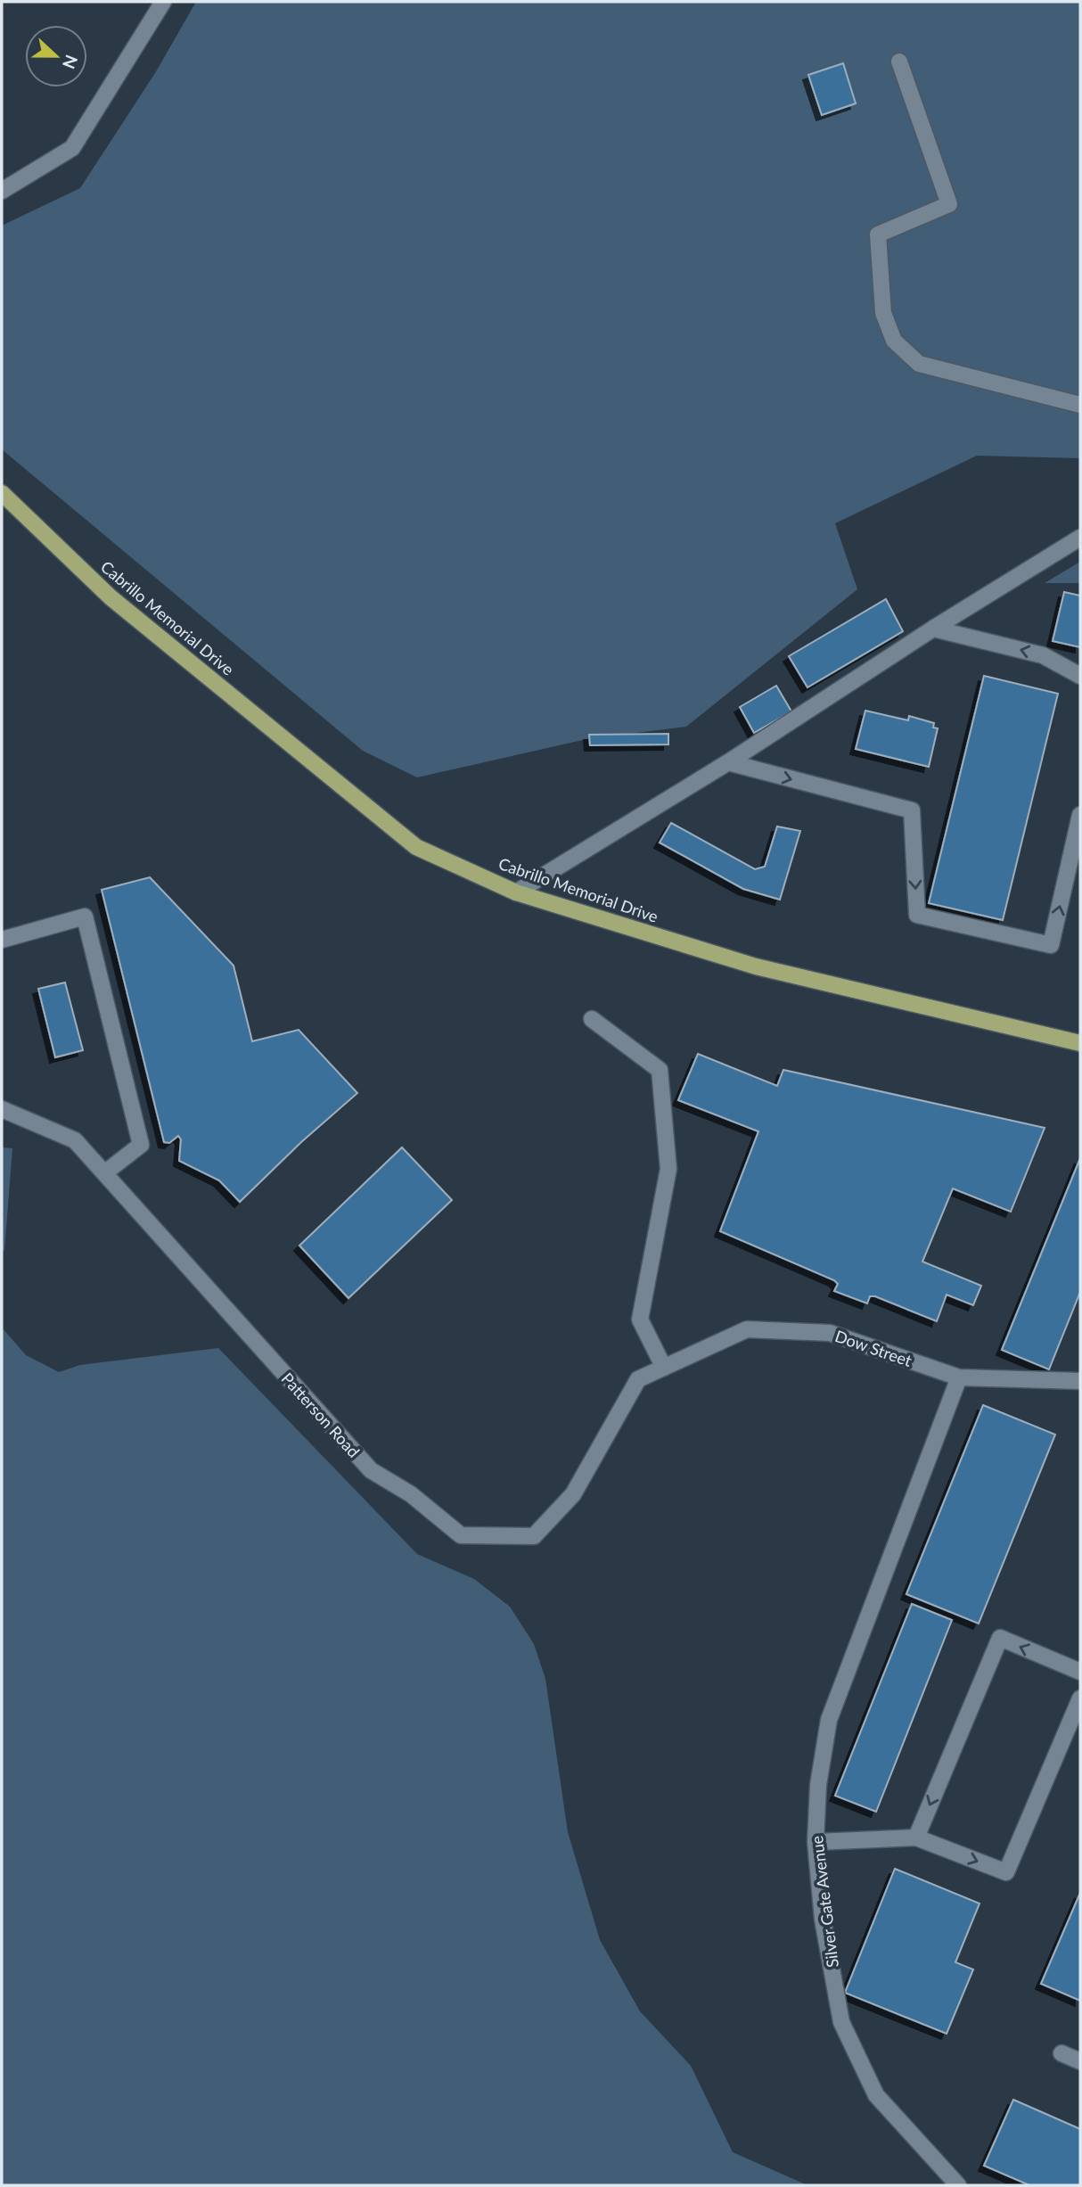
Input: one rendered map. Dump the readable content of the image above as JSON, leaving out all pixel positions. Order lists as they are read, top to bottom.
{
  "streets": {
    "main road": ["Cabrillo Memorial Drive"],
    "street": ["Dow Street", "Patterson Road", "Silver Gate Avenue"]
  },
  "crossings": [
    ["Dow Street", "Patterson Road"],
    ["Dow Street", "Silver Gate Avenue"]
  ],
  "north": "right"
}
